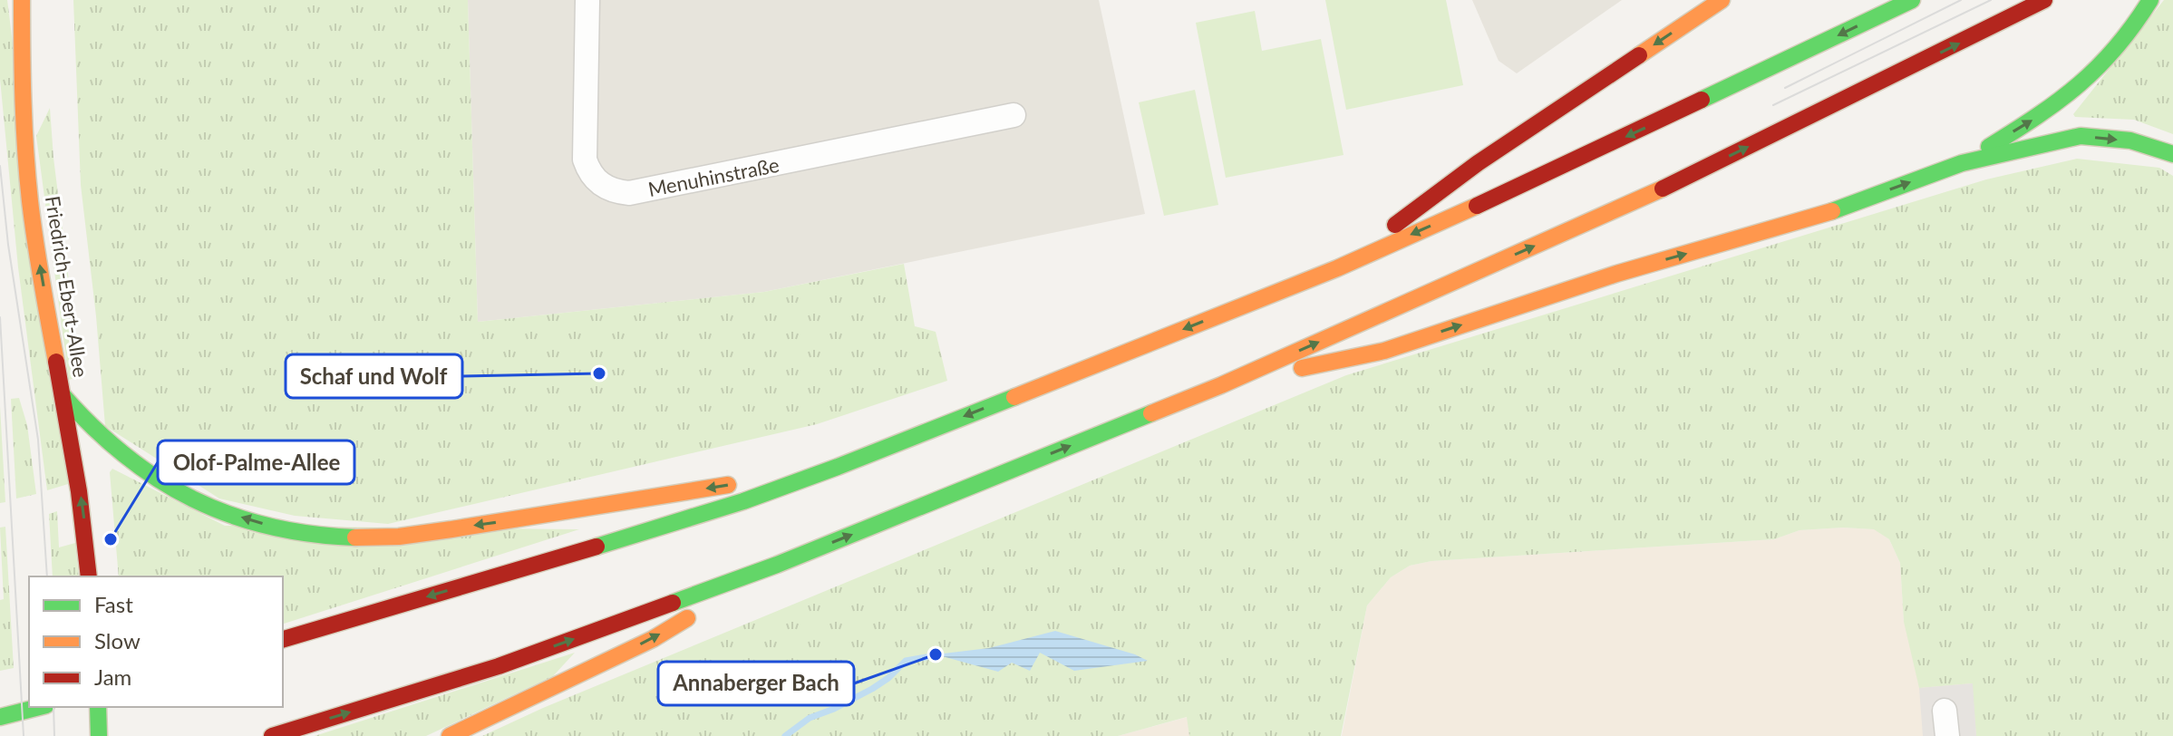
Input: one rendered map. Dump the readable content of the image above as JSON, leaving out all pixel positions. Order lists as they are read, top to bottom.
{
  "streets": {
    "main road": ["Friedrich-Ebert-Allee"],
    "street": ["Menuhinstraße"]
  },
  "one_way": ["Friedrich-Ebert-Allee"],
  "places": ["Schaf und Wolf", "Olof-Palme-Allee", "Annaberger Bach"],
  "legend": ["Fast", "Slow", "Jam"]
}
